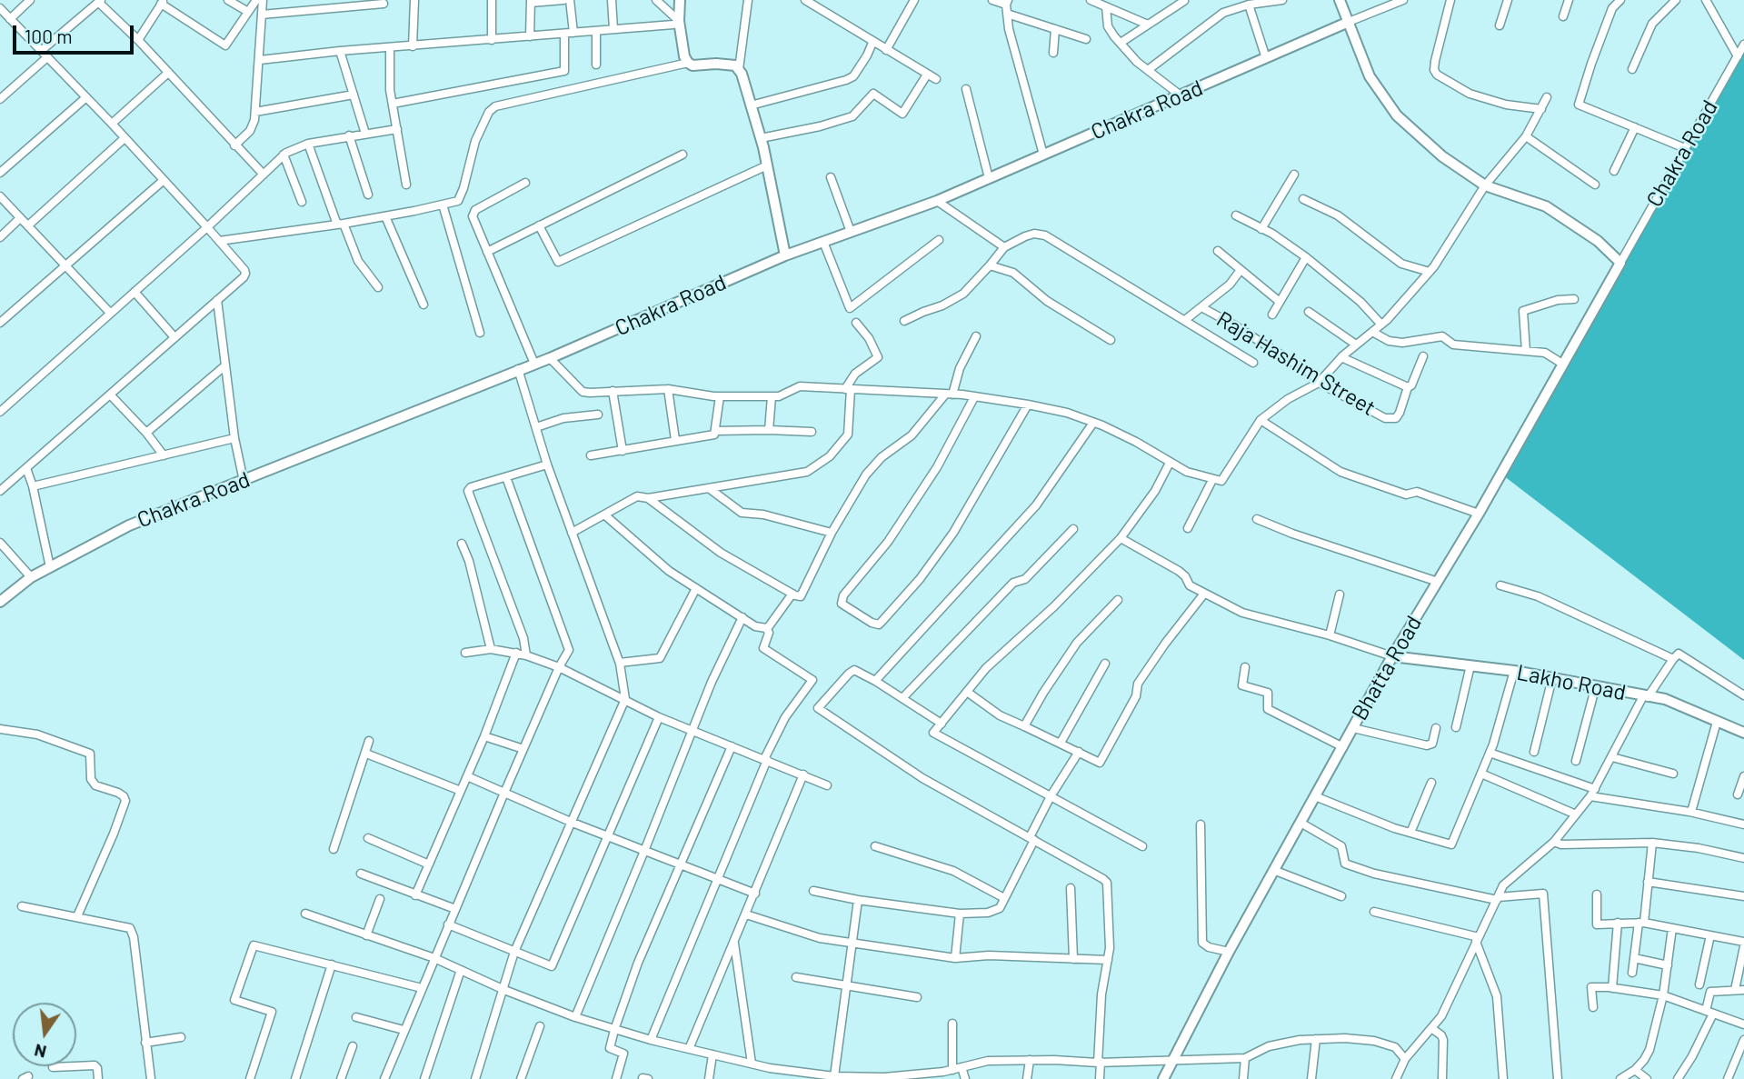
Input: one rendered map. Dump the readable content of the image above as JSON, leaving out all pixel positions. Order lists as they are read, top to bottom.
{
  "streets": {
    "main road": ["Chakra Road", "Bhatta Road", "Lakho Road"],
    "street": ["Raja Hashim Street"]
  },
  "crossings": [
    ["Chakra Road", "Bhatta Road"],
    ["Bhatta Road", "Lakho Road"]
  ],
  "scale_bar": "100 m",
  "north": "bottom"
}
